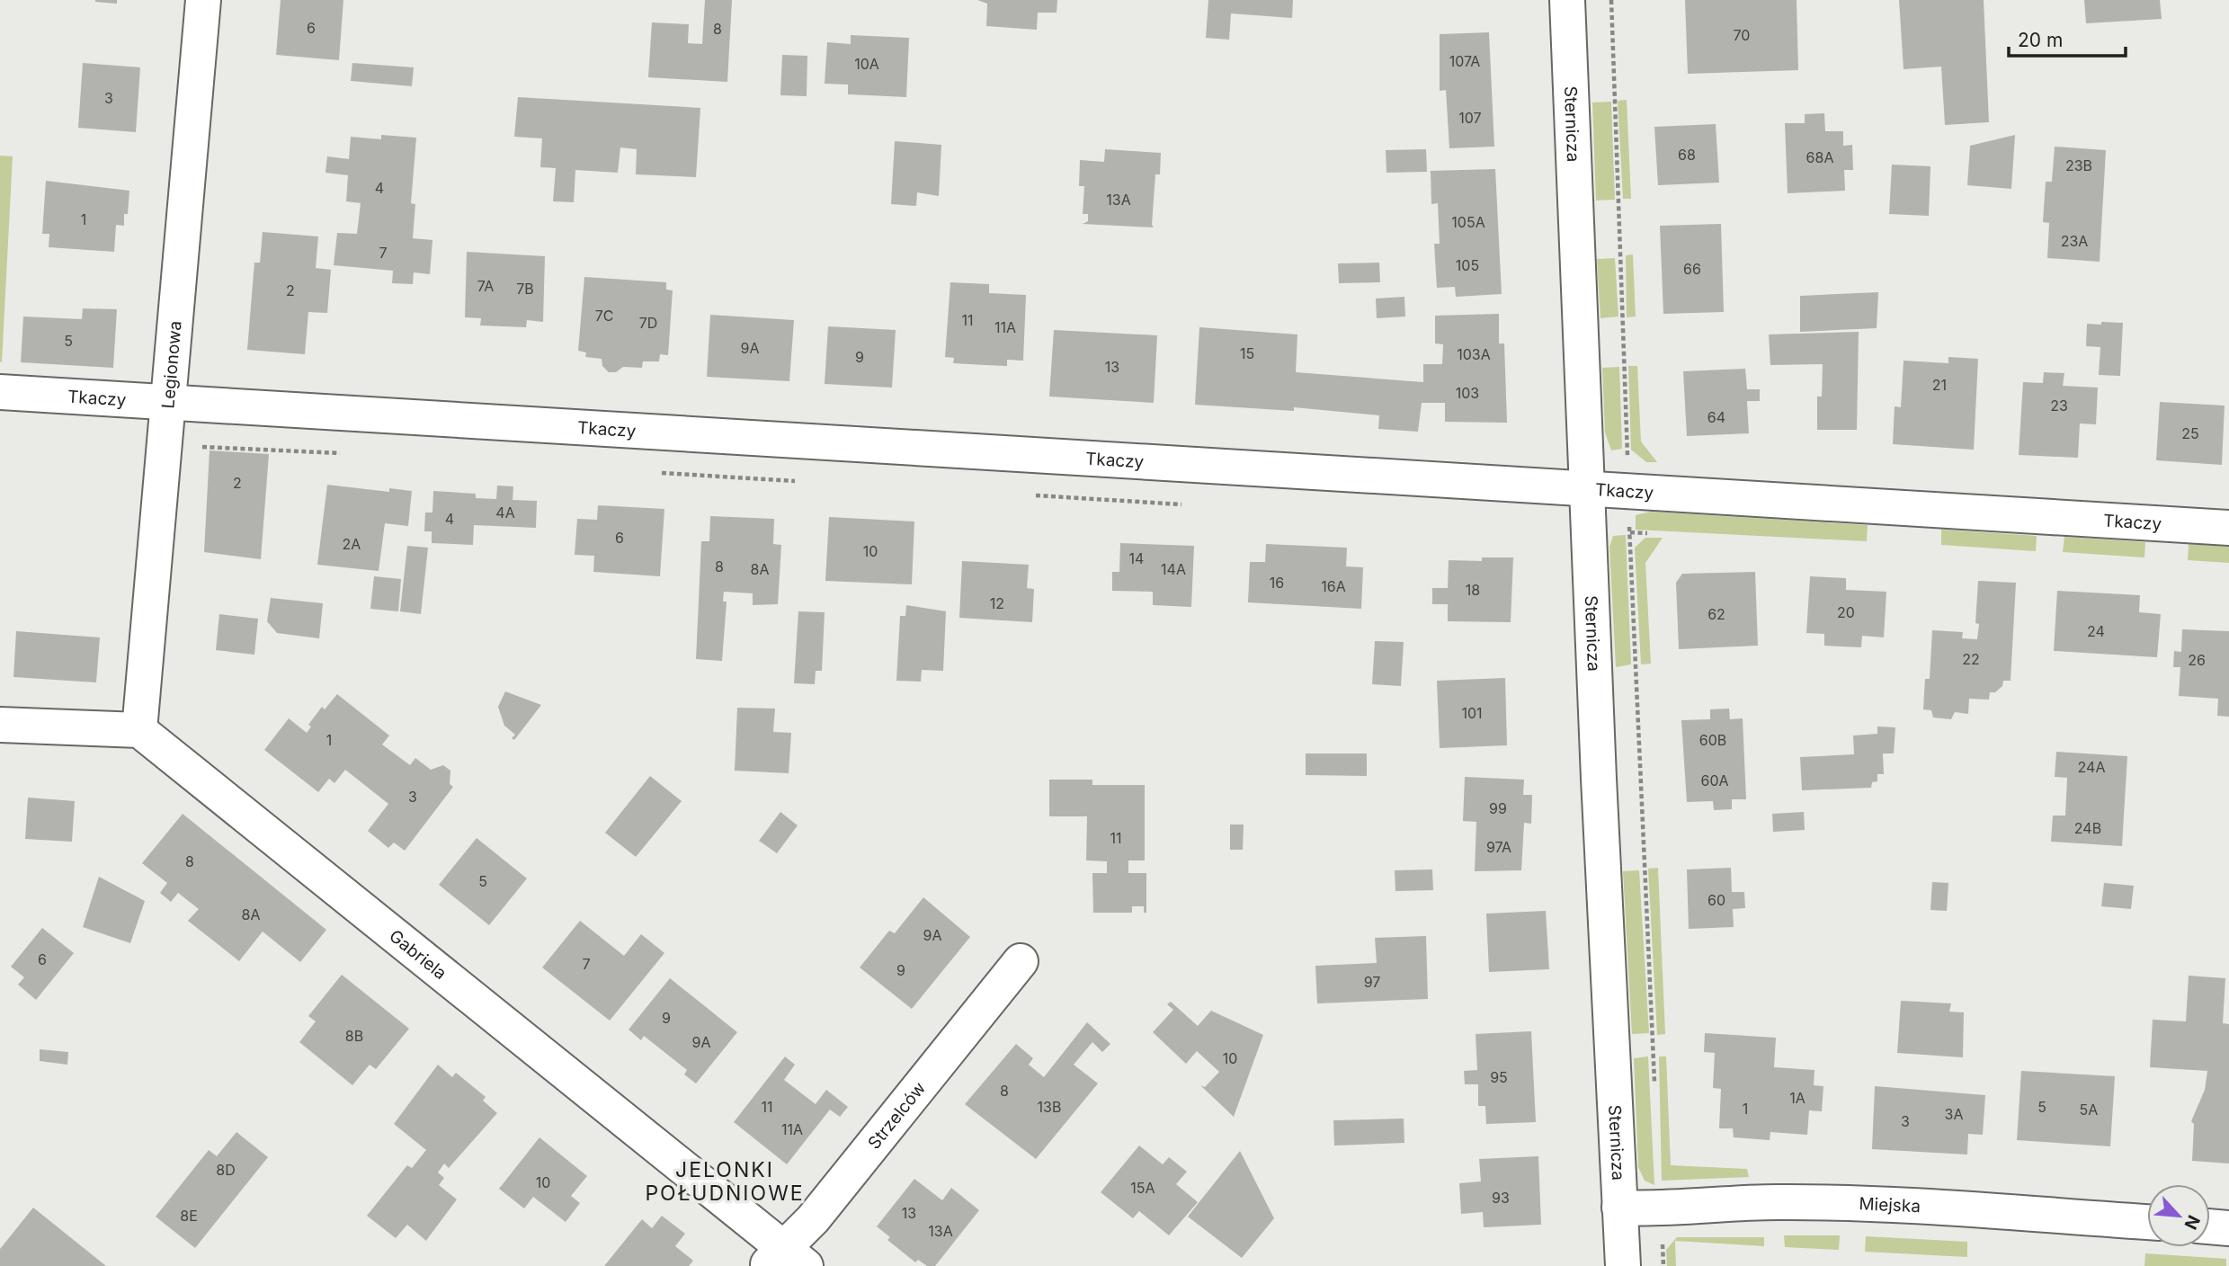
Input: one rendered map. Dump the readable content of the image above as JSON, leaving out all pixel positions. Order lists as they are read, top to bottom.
{
  "streets": {
    "street": [
      "Sternicza",
      "Legionowa",
      "Tkaczy",
      "Gabriela",
      "Strzelców",
      "Miejska"
    ]
  },
  "crossings": [
    ["Sternicza", "Tkaczy"],
    ["Sternicza", "Miejska"],
    ["Legionowa", "Tkaczy"],
    ["Legionowa", "Gabriela"],
    ["Gabriela", "Strzelców"]
  ],
  "districts": ["JELONKI POŁUDNIOWE"],
  "house_numbers": [
    "6",
    "8",
    "70",
    "107A",
    "10A",
    "3",
    "107",
    "68",
    "68A",
    "23B",
    "4",
    "13A",
    "1",
    "105A",
    "23A",
    "7",
    "105",
    "66",
    "7A",
    "7B",
    "2",
    "7C",
    "11",
    "7D",
    "11A",
    "5",
    "9A",
    "15",
    "103A",
    "9",
    "13",
    "21",
    "103",
    "23",
    "64",
    "25",
    "2",
    "4A",
    "4",
    "6",
    "2A",
    "10",
    "14",
    "8",
    "8A",
    "14A",
    "16",
    "16A",
    "18",
    "12",
    "20",
    "62",
    "24",
    "22",
    "26",
    "101",
    "1",
    "60B",
    "24A",
    "60A",
    "3",
    "99",
    "24B",
    "11",
    "97A",
    "8",
    "5",
    "60",
    "8A",
    "9A",
    "6",
    "7",
    "9",
    "97",
    "9",
    "8B",
    "9A",
    "10",
    "95",
    "8",
    "1A",
    "11",
    "13B",
    "5",
    "1",
    "5A",
    "3A",
    "3",
    "11A",
    "8D",
    "10",
    "15A",
    "93",
    "13",
    "8E",
    "13A"
  ],
  "scale_bar": "20 m",
  "north": "bottom right"
}
